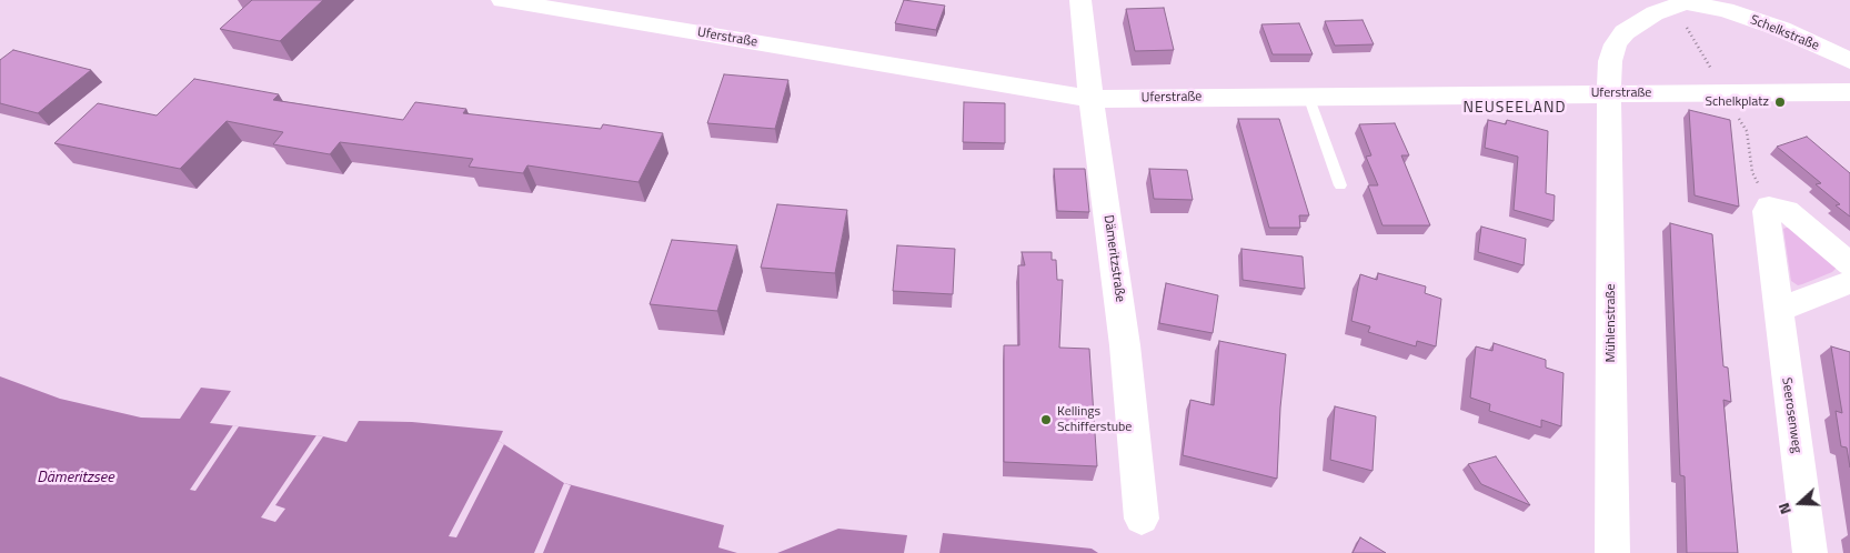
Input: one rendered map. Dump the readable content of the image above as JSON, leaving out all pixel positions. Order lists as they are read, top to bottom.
{
  "streets": {
    "street": [
      "Schelkstraße",
      "Uferstraße",
      "Dämeritzstraße",
      "Mühlenstraße",
      "Seerosenweg"
    ]
  },
  "crossings": [
    ["Uferstraße", "Dämeritzstraße"],
    ["Uferstraße", "Mühlenstraße"]
  ],
  "districts": ["NEUSEELAND"],
  "water": ["Dämeritzsee"],
  "places": ["Schelkplatz", "Kellings Schifferstube"],
  "north": "left"
}
